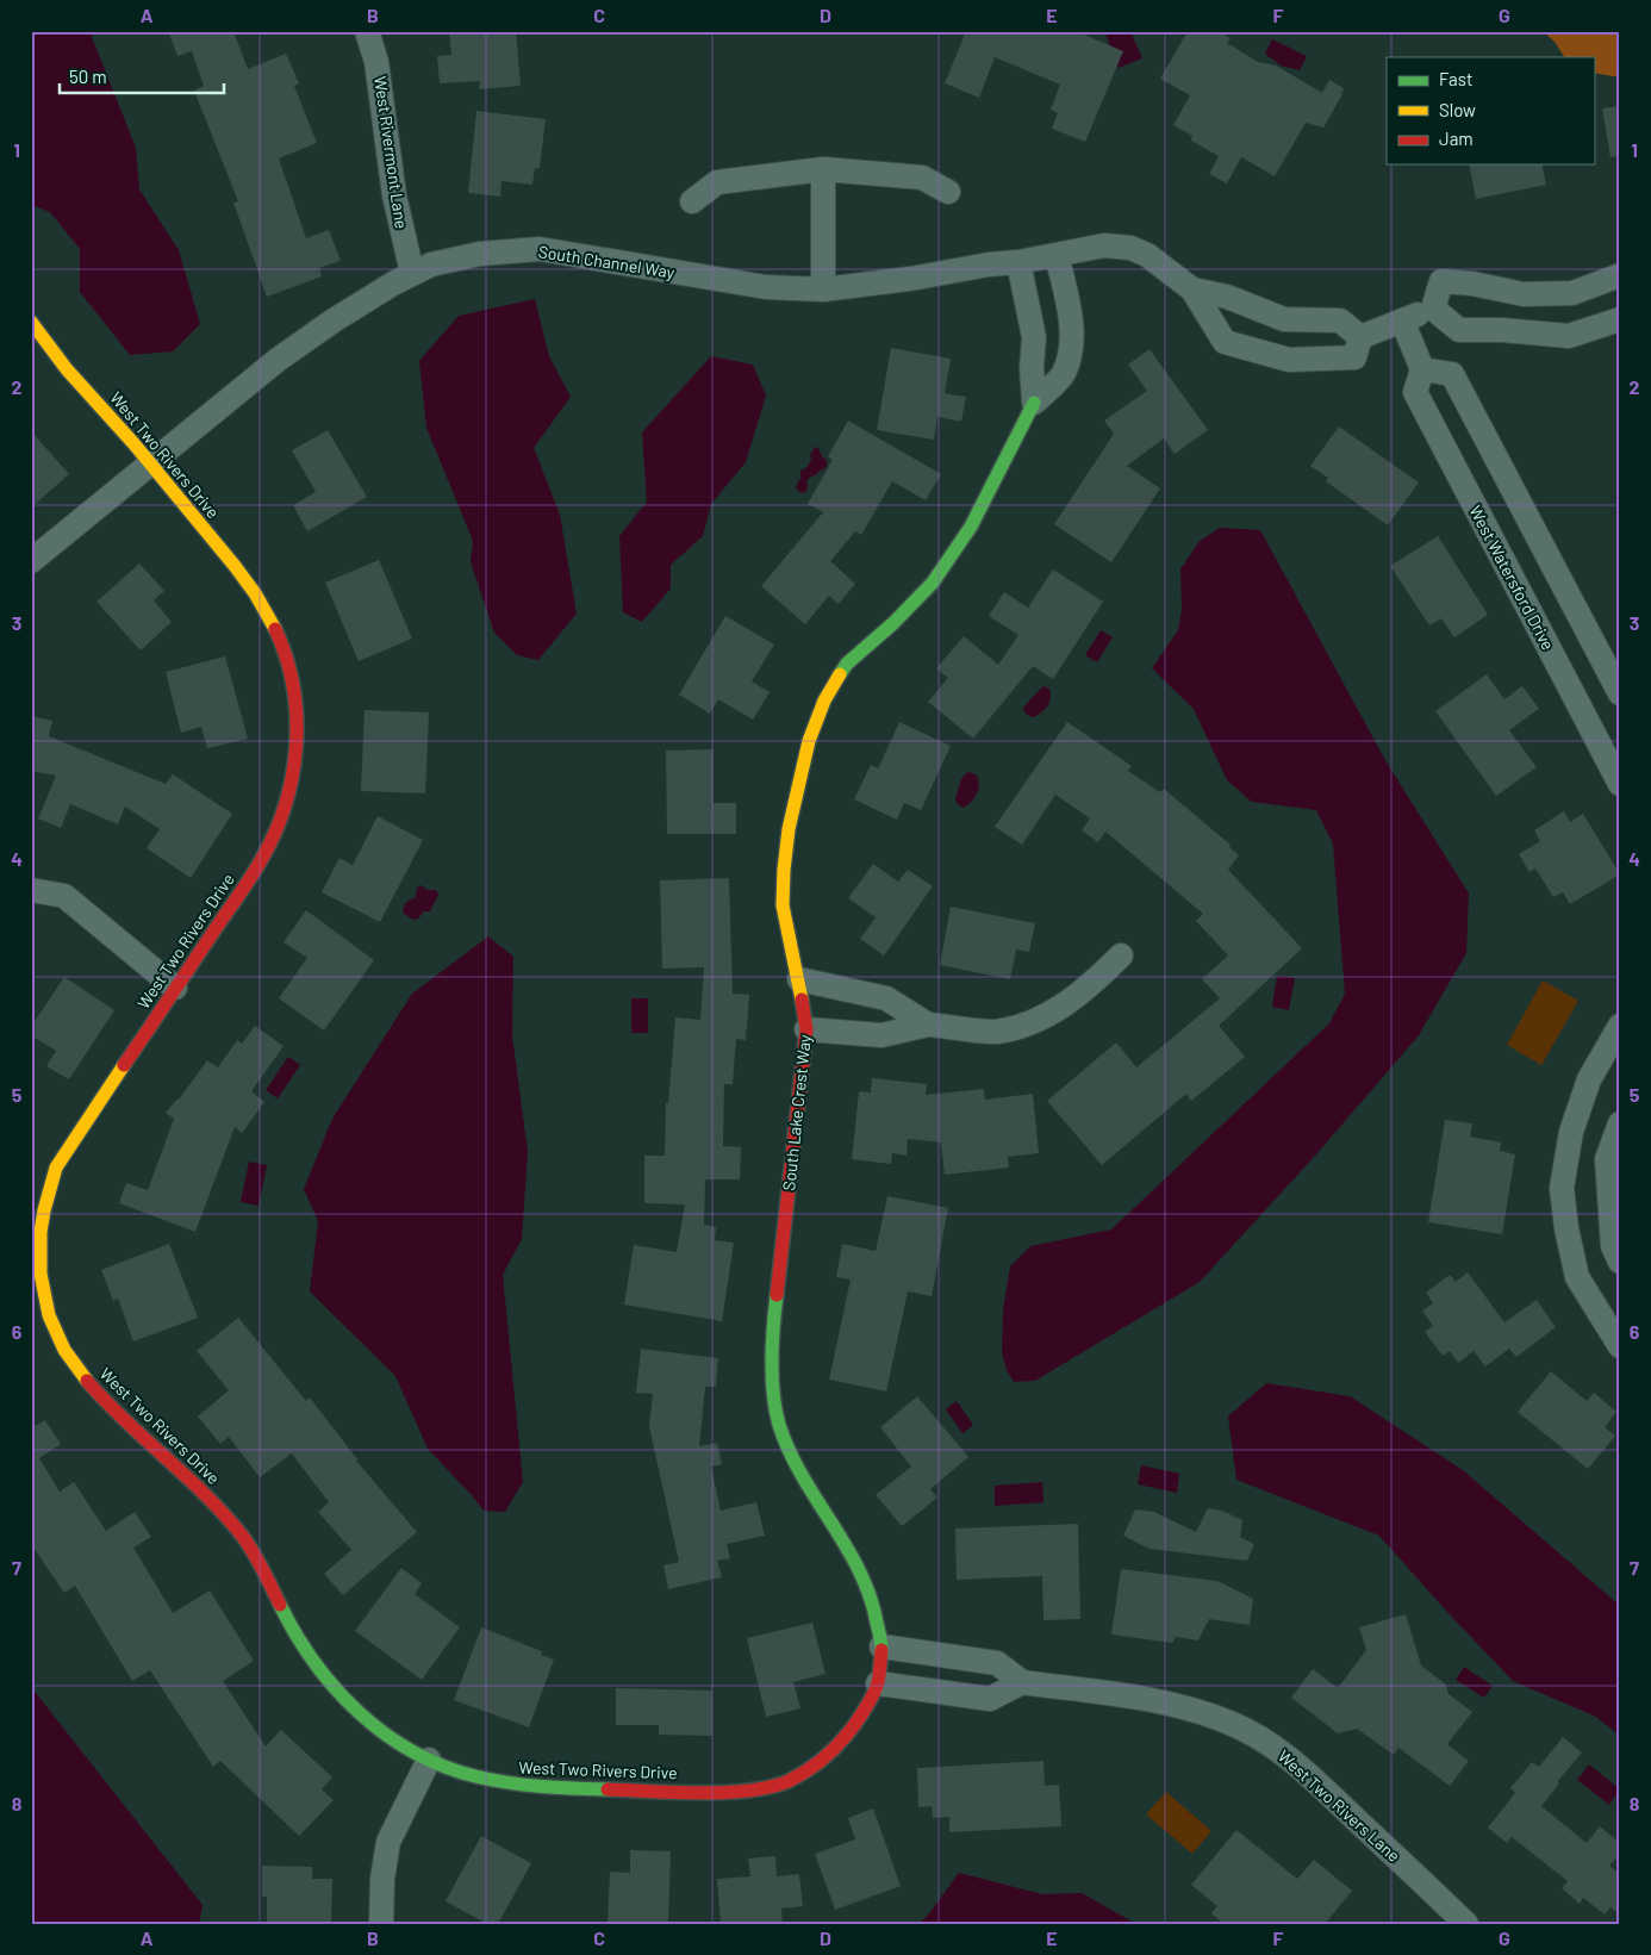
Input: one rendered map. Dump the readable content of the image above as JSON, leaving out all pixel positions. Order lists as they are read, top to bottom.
{
  "streets": {
    "street": [
      "West Rivermont Lane",
      "South Channel Way",
      "West Two Rivers Drive",
      "West Watersford Drive",
      "South Lake Crest Way",
      "West Two Rivers Lane"
    ]
  },
  "crossings": [
    ["West Rivermont Lane", "South Channel Way"],
    ["South Channel Way", "West Two Rivers Drive"],
    ["South Channel Way", "South Lake Crest Way"],
    ["West Two Rivers Drive", "South Lake Crest Way"]
  ],
  "legend": ["Fast", "Slow", "Jam"],
  "scale_bar": "50 m",
  "grid": {
    "columns": [
      "A",
      "B",
      "C",
      "D",
      "E",
      "F",
      "G"
    ],
    "rows": [
      "1",
      "2",
      "3",
      "4",
      "5",
      "6",
      "7",
      "8"
    ]
  }
}
